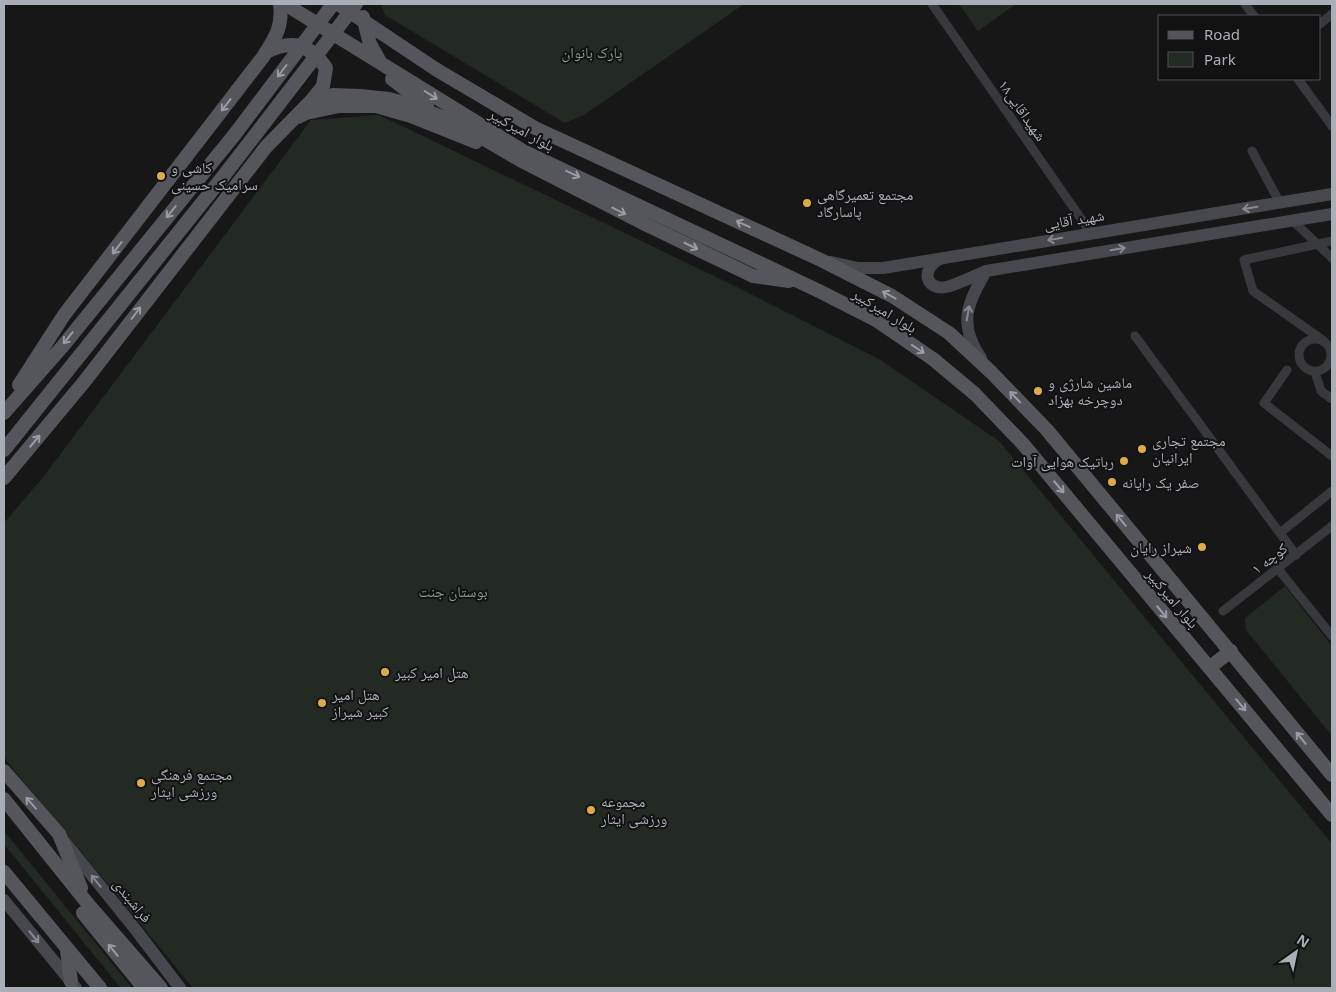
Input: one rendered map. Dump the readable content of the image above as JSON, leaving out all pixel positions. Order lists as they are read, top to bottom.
{
  "streets": {
    "main road": ["بلوار امیرکبیر", "شهید آقایی", "فراشبندی"],
    "street": ["شهیداقایی۱۸", "کوچه ۱"]
  },
  "crossings": [
    ["شهیداقایی۱۸", "شهید آقایی"],
    ["بلوار امیرکبیر", "شهید آقایی"]
  ],
  "parks": ["پارک بانوان", "بوستان جنت"],
  "places": [
    "کاشی و سرامیک حسینی",
    "مجتمع تعمیرگاهی پاسارگاد",
    "ماشین شارژی و دوچرخه بهزاد",
    "مجتمع تجاری ایرانیان",
    "رباتیک هوایی آوات",
    "صفر یک رایانه",
    "شیراز رایان",
    "هتل امیر کبیر",
    "هتل امیر کبیر شیراز",
    "مجتمع فرهنگی ورزشی ایثار",
    "مجموعه ورزشی ایثار"
  ],
  "legend": ["Road", "Park"],
  "north": "top right"
}
